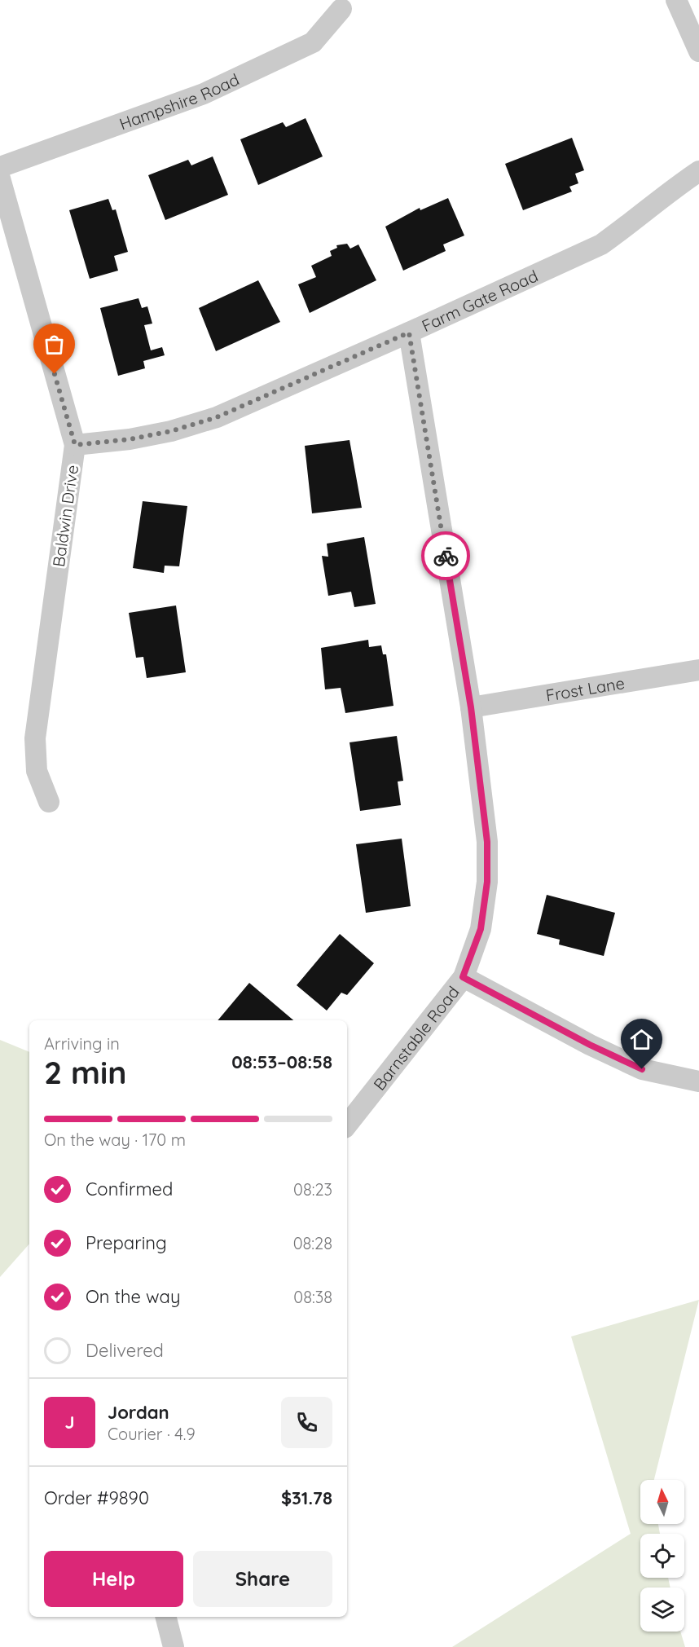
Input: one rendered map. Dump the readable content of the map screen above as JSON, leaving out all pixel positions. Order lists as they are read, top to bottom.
{
  "streets": {
    "street": [
      "Hampshire Road",
      "Farm Gate Road",
      "Baldwin Drive",
      "Frost Lane",
      "Barnstable Road"
    ]
  },
  "crossings": [
    ["Farm Gate Road", "Baldwin Drive"],
    ["Farm Gate Road", "Barnstable Road"],
    ["Frost Lane", "Barnstable Road"]
  ],
  "north": "top",
  "page": {
    "heading": ["2 min", "Arriving in", "08:53–08:58"],
    "panel": [
      "Jordan",
      "Courier · 4.9",
      "Order #9890",
      "$31.78"
    ],
    "bar": "On the way · 170 m",
    "list": [
      ["Confirmed", "08:23"],
      ["Preparing", "08:28"],
      ["On the way", "08:38"],
      "Delivered"
    ],
    "round": "J",
    "buttons": ["Help", "Share"]
  }
}
